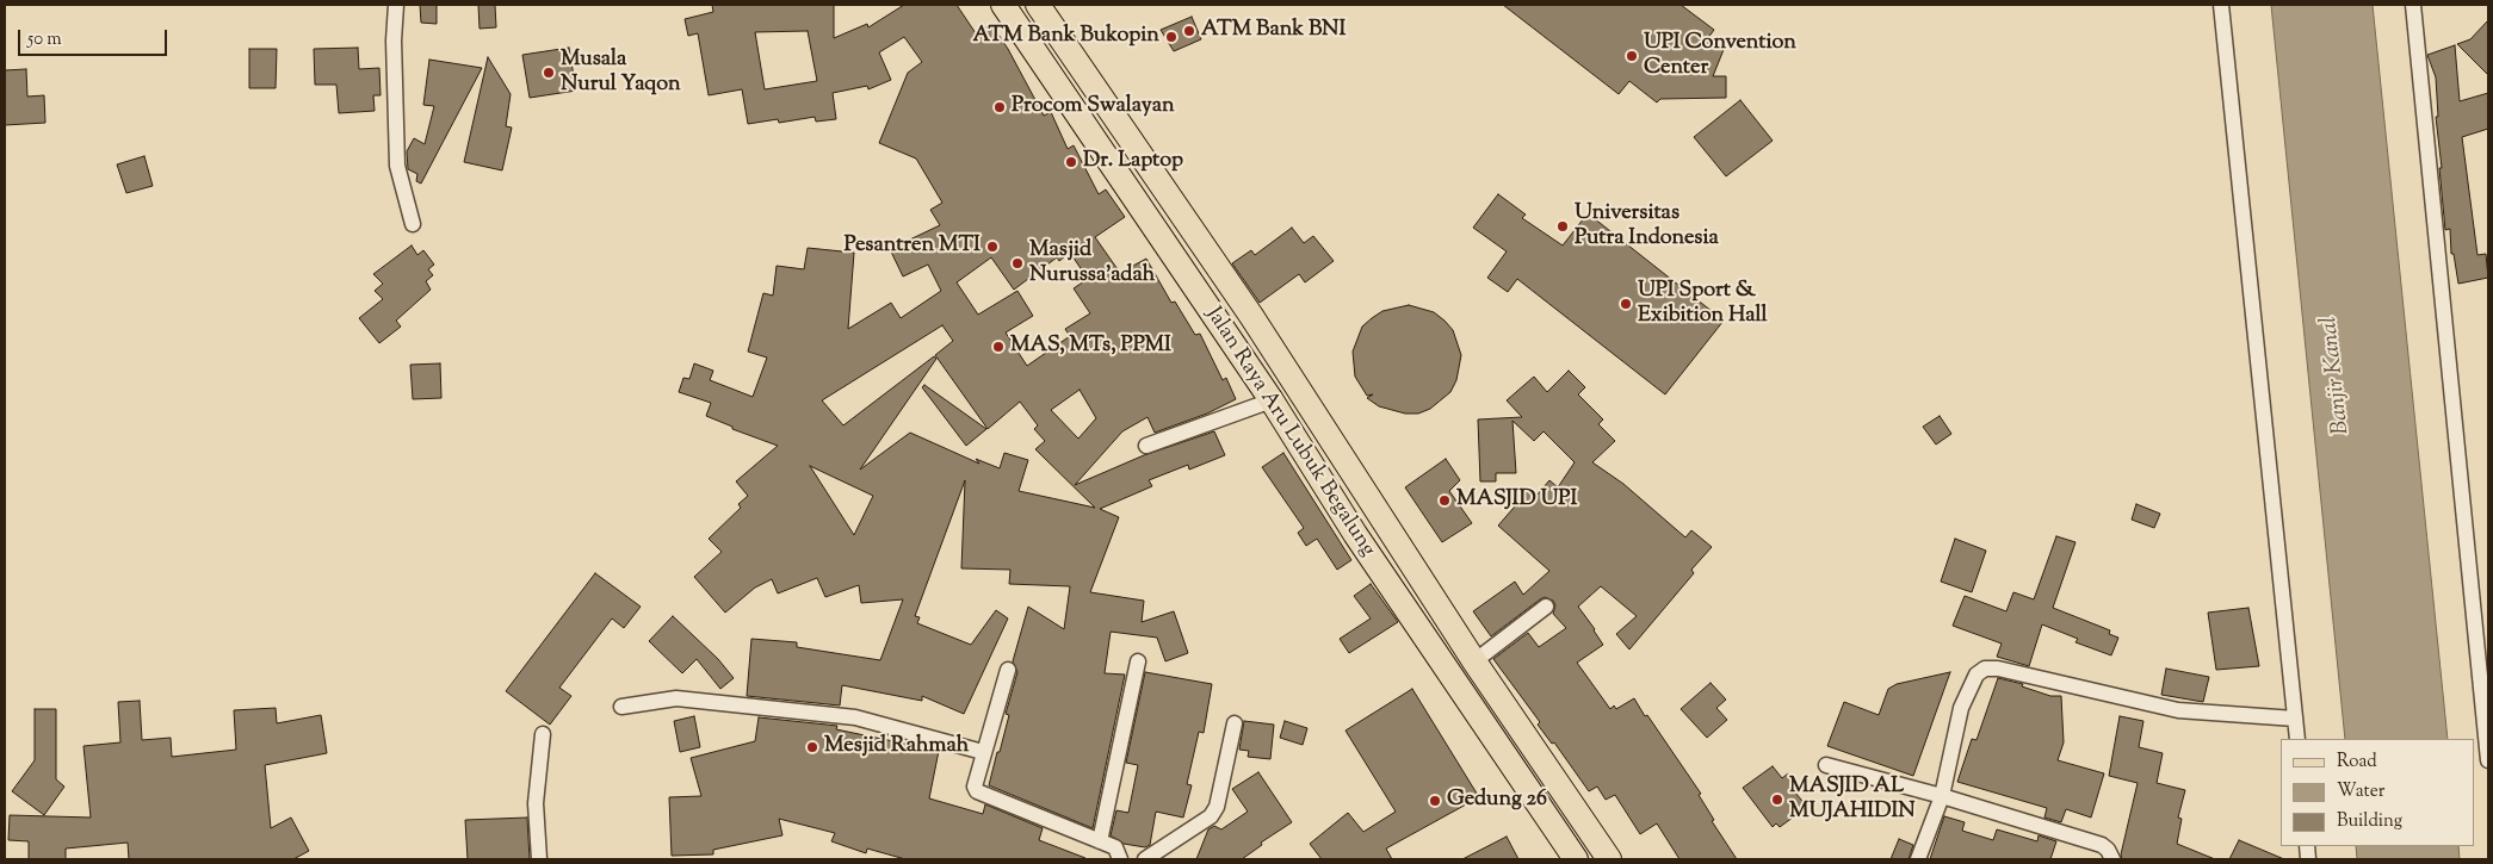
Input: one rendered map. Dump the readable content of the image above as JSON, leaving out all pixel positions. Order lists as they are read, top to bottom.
{
  "streets": {
    "main road": ["Jalan Raya Aru Lubuk Begalung"]
  },
  "water": ["Banjir Kanal"],
  "places": [
    "ATM Bank BNI",
    "ATM Bank Bukopin",
    "UPI Convention Center",
    "Musala Nurul Yaqon",
    "Procom Swalayan",
    "Dr. Laptop",
    "Universitas Putra Indonesia",
    "Pesantren MTI",
    "Masjid Nurussa'adah",
    "UPI Sport & Exibition Hall",
    "MAS, MTs, PPMI",
    "MASJID UPI",
    "Mesjid Rahmah",
    "MASJID AL MUJAHIDIN",
    "Gedung 26"
  ],
  "legend": ["Road", "Water", "Building"],
  "scale_bar": "50 m"
}
